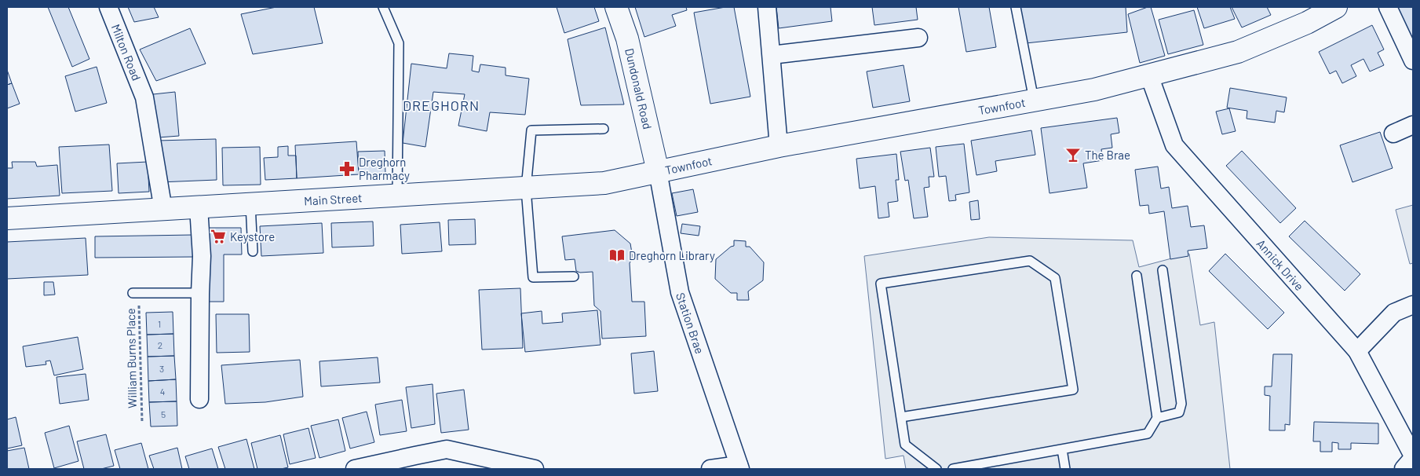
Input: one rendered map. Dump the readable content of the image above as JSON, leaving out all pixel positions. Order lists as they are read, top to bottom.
{
  "streets": {
    "main road": ["Dundonald Road", "Townfoot", "Main Street"],
    "street": ["Milton Road", "Annick Drive", "Station Brae"],
    "path": ["William Burns Place"]
  },
  "crossings": [
    ["Milton Road", "Main Street"],
    ["Dundonald Road", "Townfoot"],
    ["Dundonald Road", "Main Street"],
    ["Dundonald Road", "Station Brae"],
    ["Townfoot", "Main Street"],
    ["Townfoot", "Annick Drive"],
    ["Townfoot", "Station Brae"],
    ["Main Street", "Station Brae"]
  ],
  "districts": ["DREGHORN"],
  "places": {
    "bar": ["The Brae"],
    "pharmacy": ["Dreghorn Pharmacy"],
    "supermarket": ["Keystore"],
    "library": ["Dreghorn Library"]
  },
  "house_numbers": [
    "1",
    "2",
    "3",
    "4",
    "5"
  ]
}
